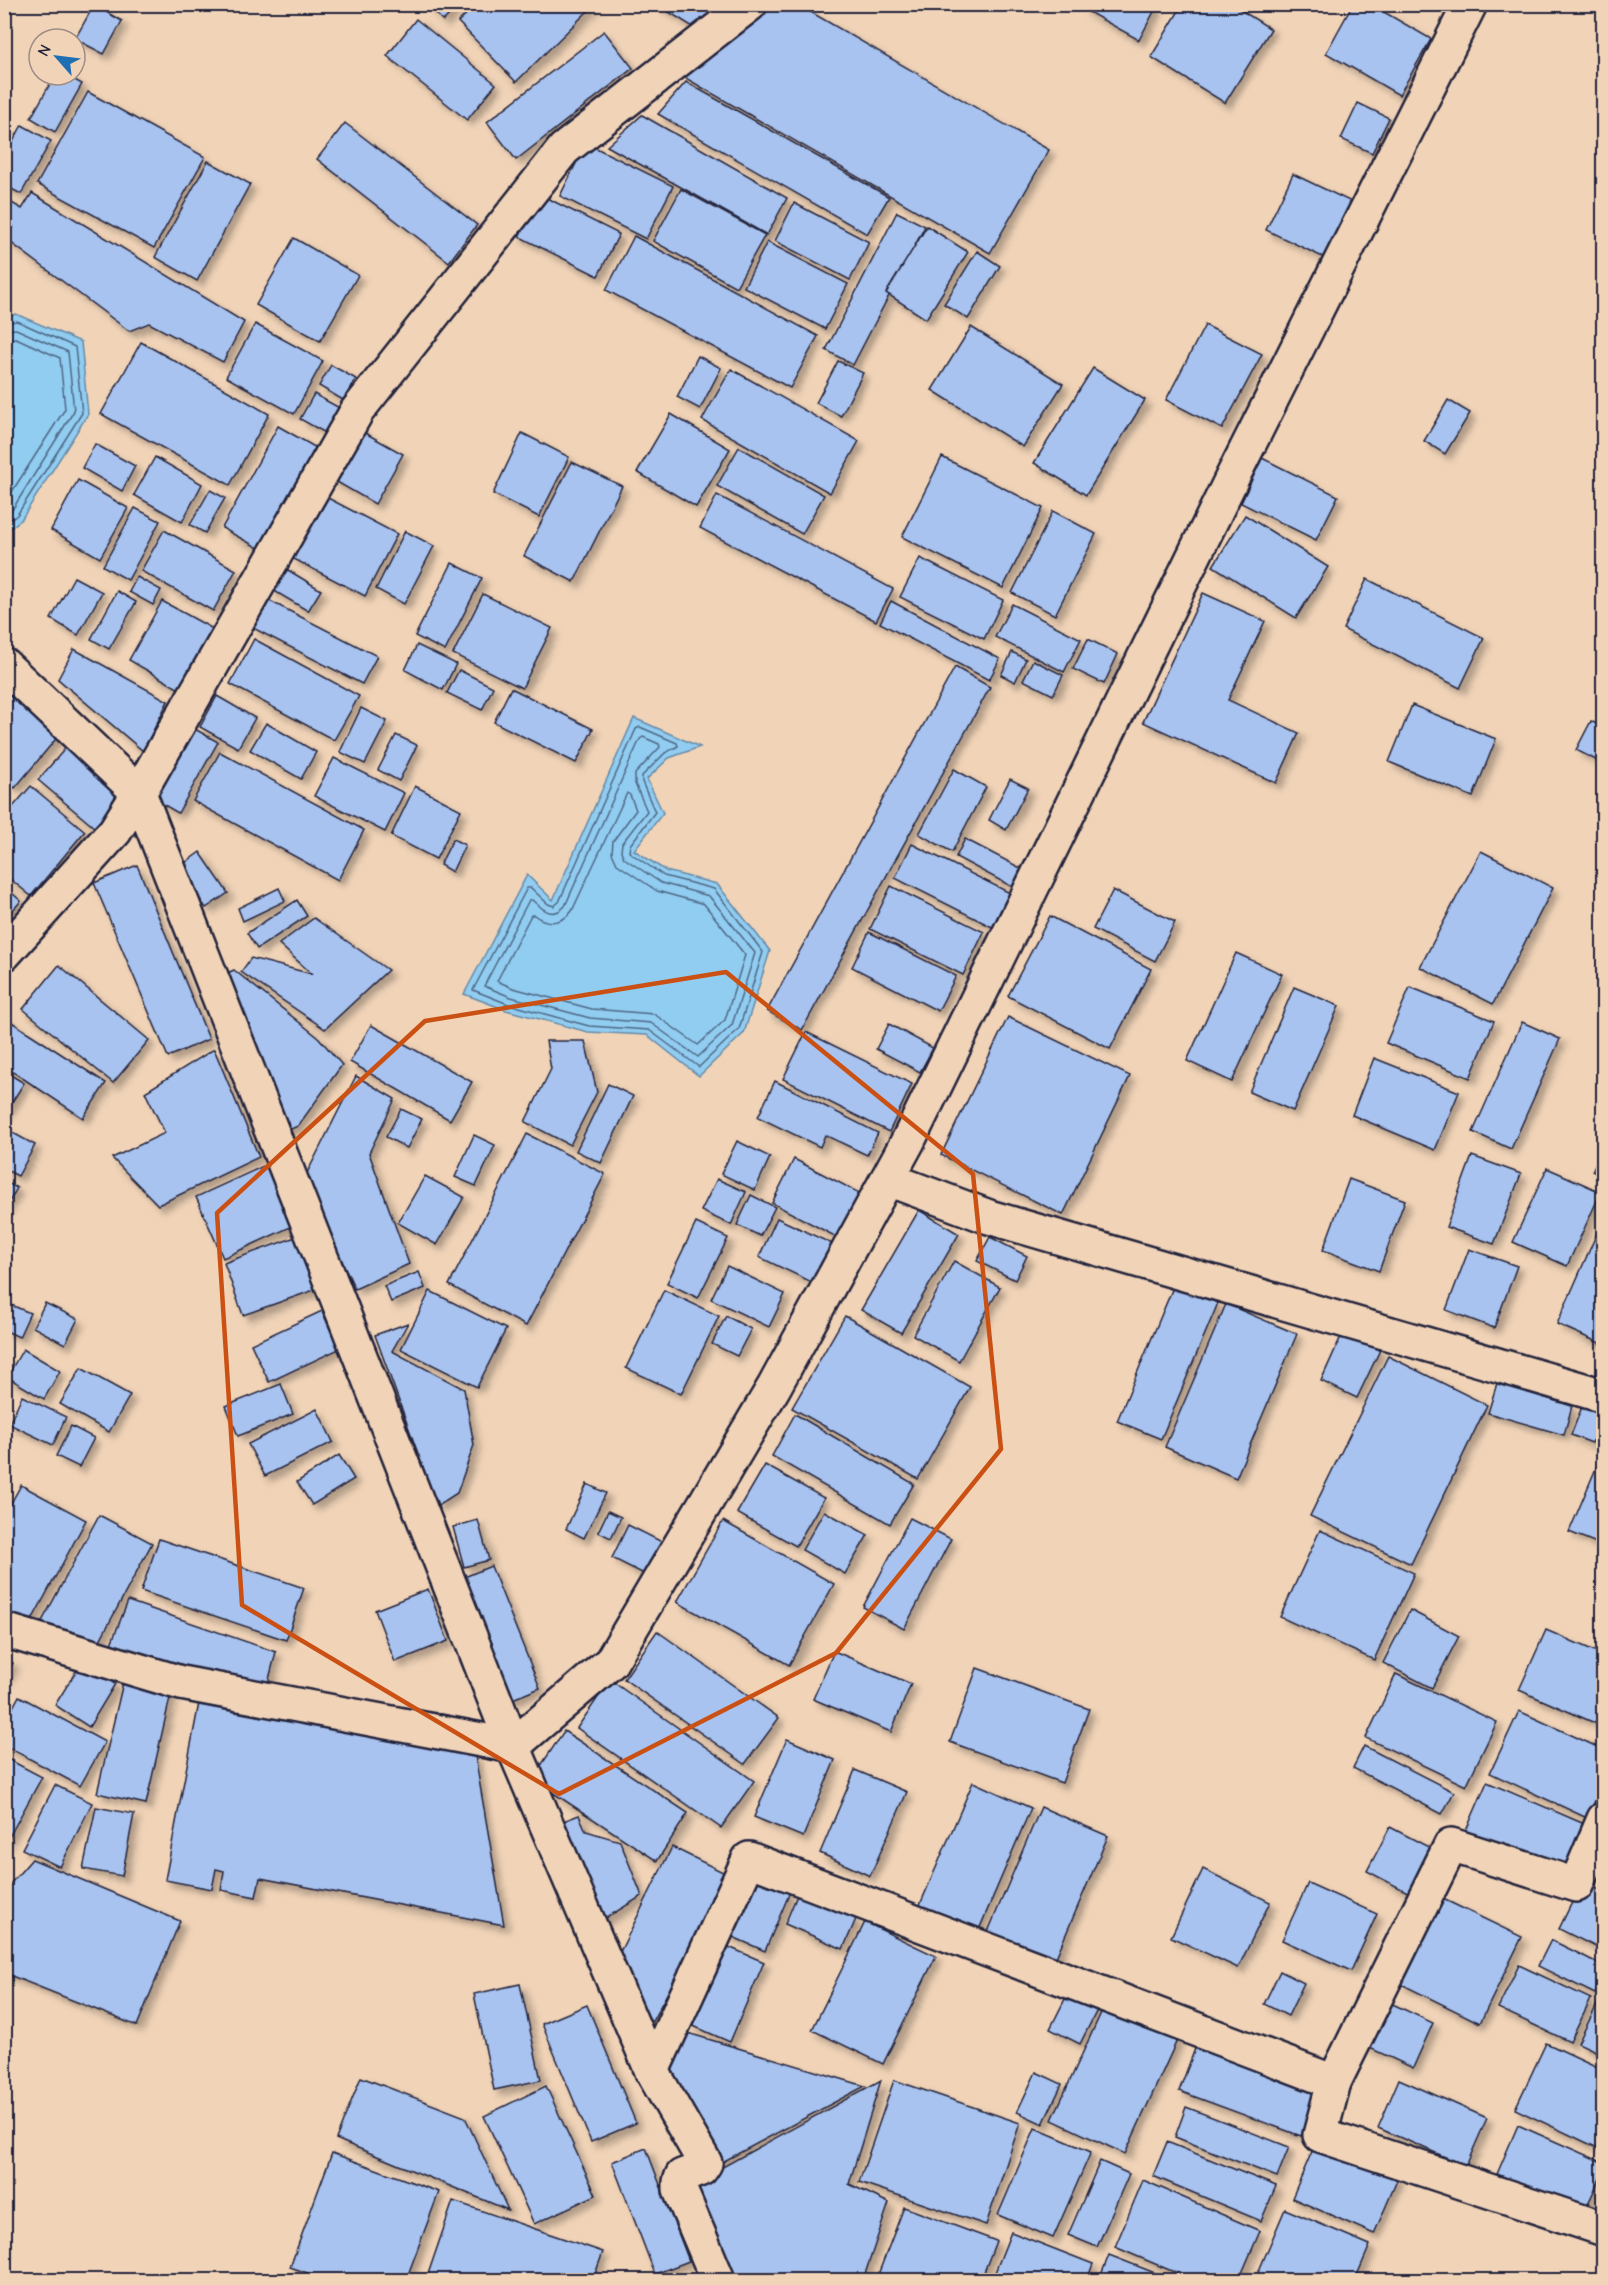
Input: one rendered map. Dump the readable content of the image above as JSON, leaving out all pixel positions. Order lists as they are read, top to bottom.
{
  "north": "top left"
}
